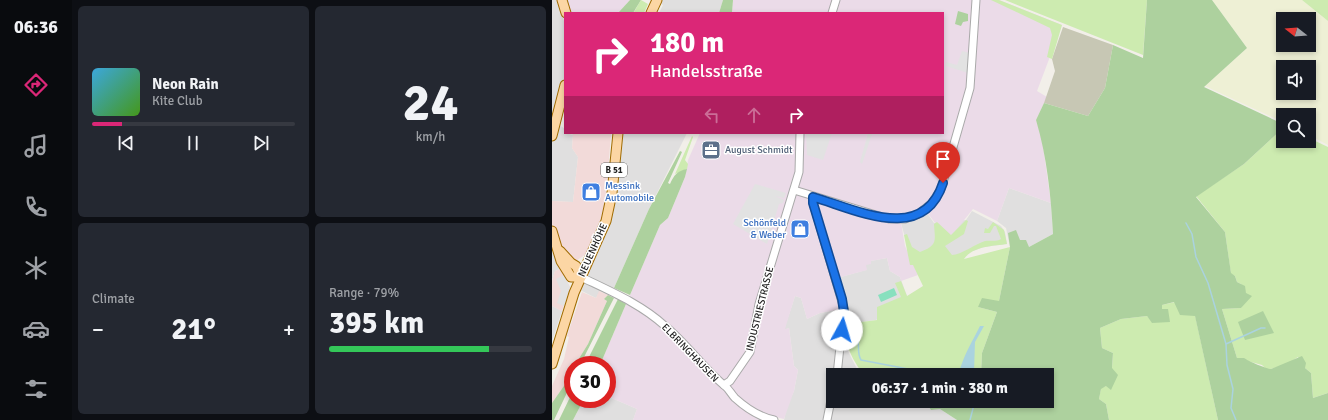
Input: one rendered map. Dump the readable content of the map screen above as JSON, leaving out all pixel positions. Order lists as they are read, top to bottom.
{
  "streets": {
    "main road": ["B 51", "NEUENHÖHE"],
    "street": ["INDUSTRIESTRASSE", "ELBRINGHAUSEN"]
  },
  "crossings": [
    ["NEUENHÖHE", "ELBRINGHAUSEN"],
    ["INDUSTRIESTRASSE", "ELBRINGHAUSEN"]
  ],
  "places": {
    "office": ["August Schmidt"],
    "shop": ["Messink Automobile", "Schönfeld & Weber"]
  },
  "north": "left",
  "page": {
    "tabs": "06:36",
    "tile": [
      ["24", "km/h"],
      "Climate",
      ["Range · 79%", "395 km"]
    ],
    "turn": ["180 m", "Handelsstraße"],
    "song": ["Neon Rain", "Kite Club"],
    "heat": ["−", "21°", "+"],
    "limit": "30",
    "trip": "06:37 · 1 min · 380 m"
  }
}
